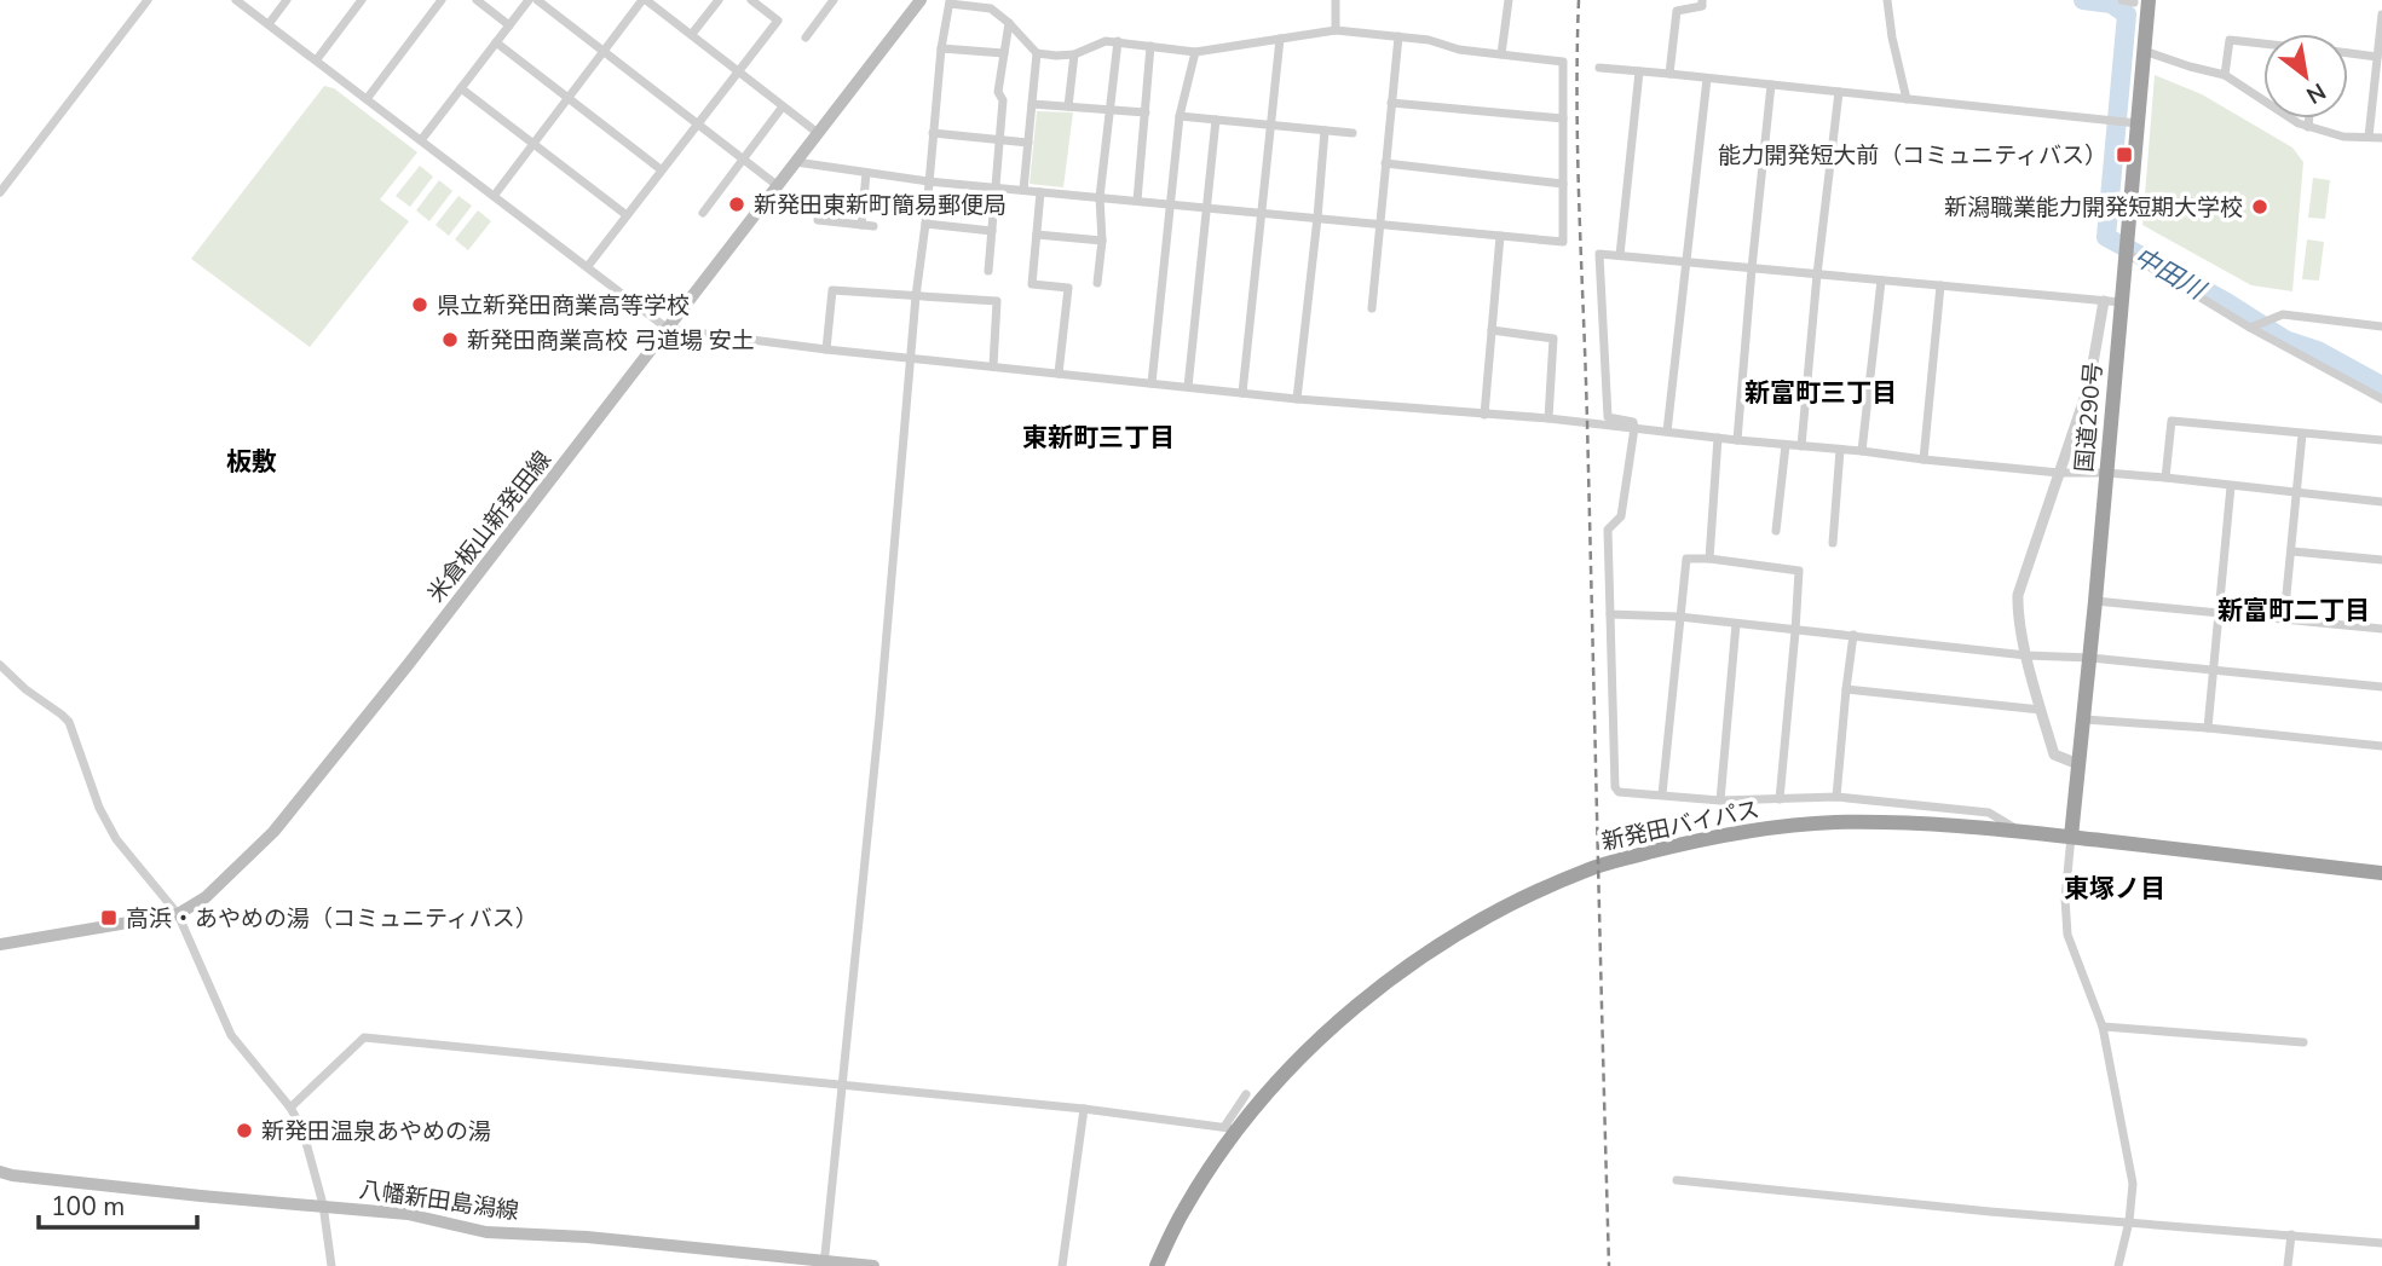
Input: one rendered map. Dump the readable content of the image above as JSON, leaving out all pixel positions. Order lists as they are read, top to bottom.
{
  "streets": {
    "highway": ["国道290号", "新発田バイパス"],
    "main road": ["米倉板山新発田線", "八幡新田島潟線"]
  },
  "crossings": [
    ["国道290号", "新発田バイパス"]
  ],
  "districts": [
    "新富町三丁目",
    "東新町三丁目",
    "板敷",
    "新富町二丁目",
    "東塚ノ目"
  ],
  "water": ["中田川"],
  "places": {
    "transit": ["能力開発短大前（コミュニティバス）", "高浜・あやめの湯（コミュニティバス）"],
    "other": [
      "新発田東新町簡易郵便局",
      "新潟職業能力開発短期大学校",
      "県立新発田商業高等学校",
      "新発田商業高校 弓道場 安土",
      "新発田温泉あやめの湯"
    ]
  },
  "scale_bar": "100 m",
  "north": "bottom right"
}
